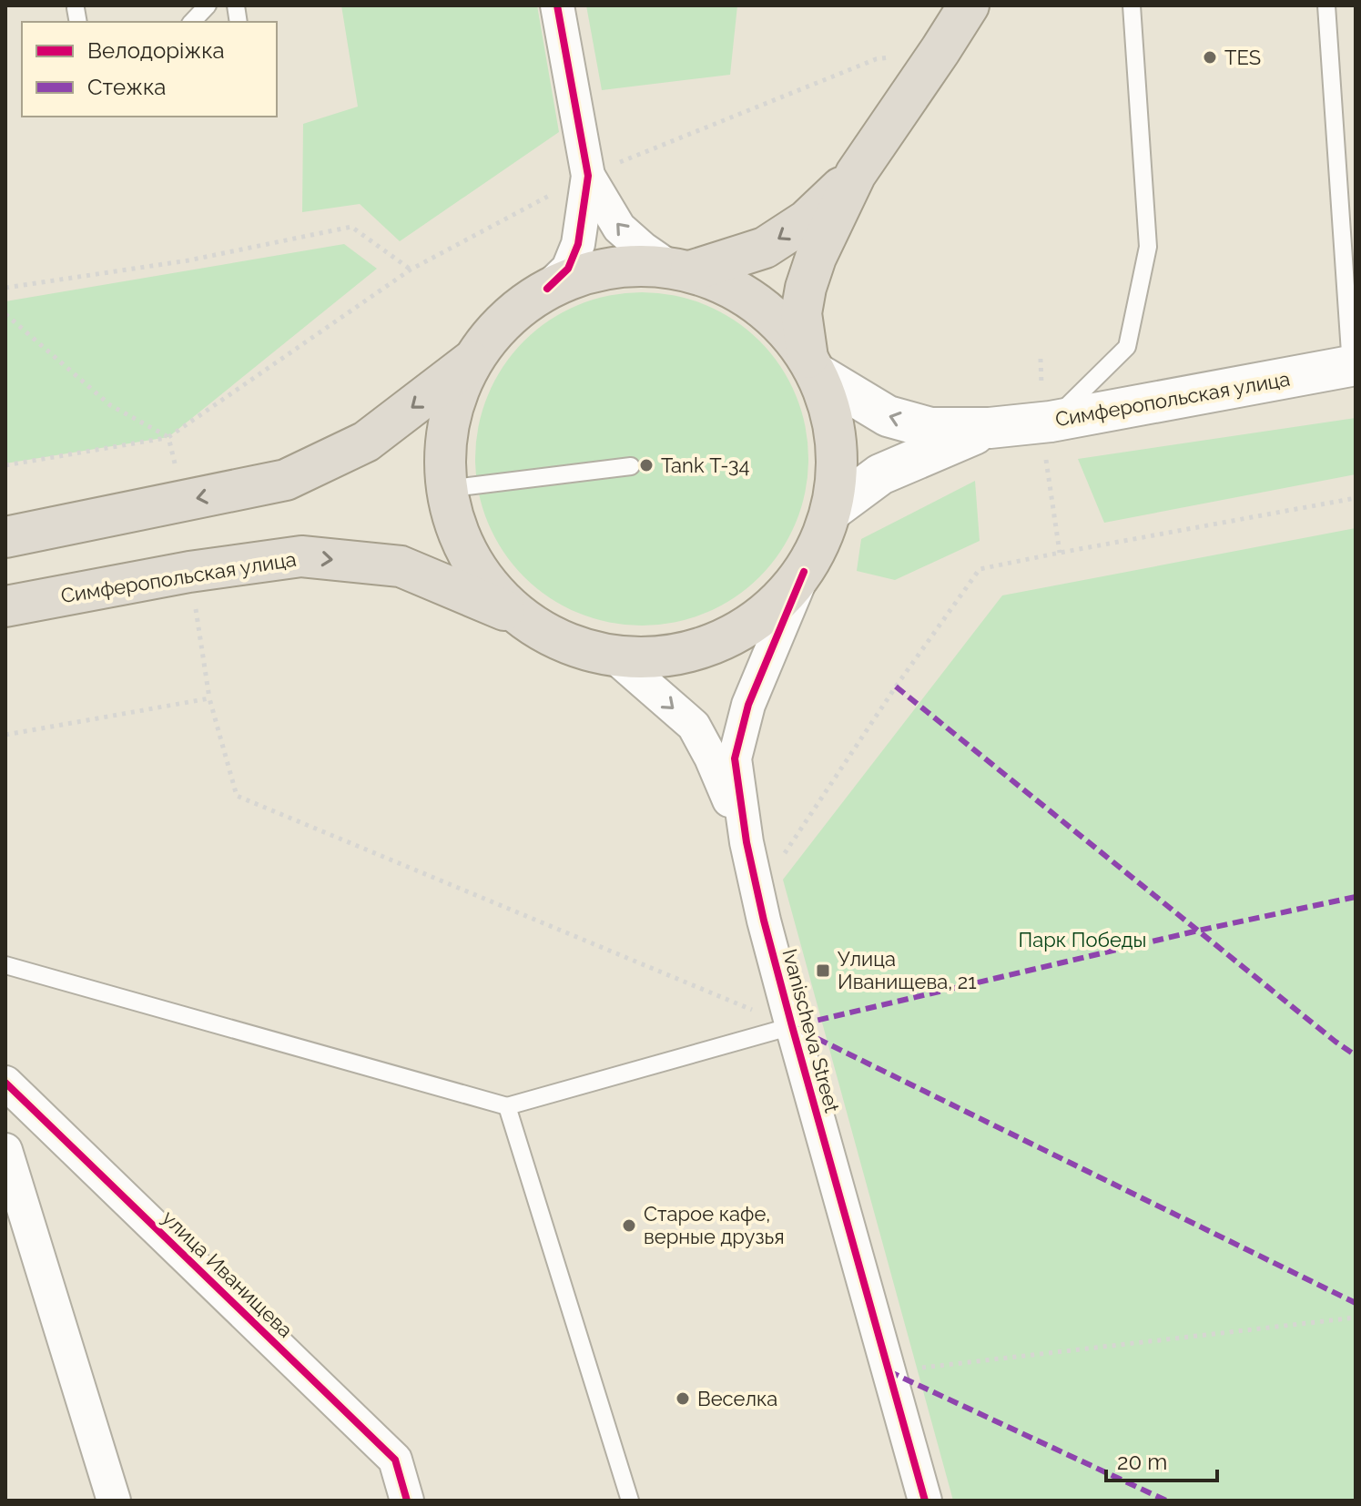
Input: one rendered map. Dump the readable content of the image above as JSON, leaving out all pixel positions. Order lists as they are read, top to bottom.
{
  "streets": {
    "highway": ["Симферопольская улица"],
    "street": ["Ivanischeva Street", "улица Иванищева"]
  },
  "parks": ["Парк Победы"],
  "places": {
    "other": [
      "TES",
      "Tank Т-34",
      "Старое кафе, верные друзья",
      "Веселка"
    ],
    "transit": ["Улица Иванищева, 21"]
  },
  "legend": ["Велодоріжка", "Стежка"],
  "scale_bar": "20 m"
}
